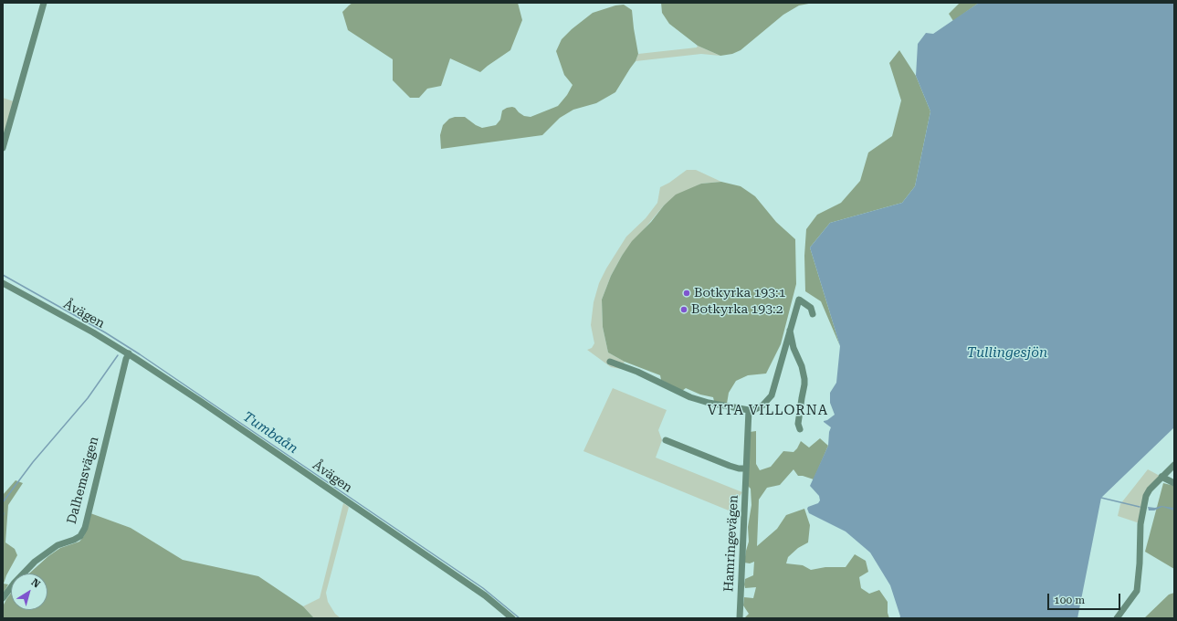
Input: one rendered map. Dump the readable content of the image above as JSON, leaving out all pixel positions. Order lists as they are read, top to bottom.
{
  "streets": {
    "street": ["Åvägen", "Dalhemsvägen", "Hamringevägen"]
  },
  "crossings": [
    ["Åvägen", "Dalhemsvägen"]
  ],
  "districts": ["VITA VILLORNA"],
  "water": ["Tullingesjön", "Tumbaån"],
  "places": ["Botkyrka 193:1", "Botkyrka 193:2"],
  "scale_bar": "100 m",
  "north": "top right"
}
